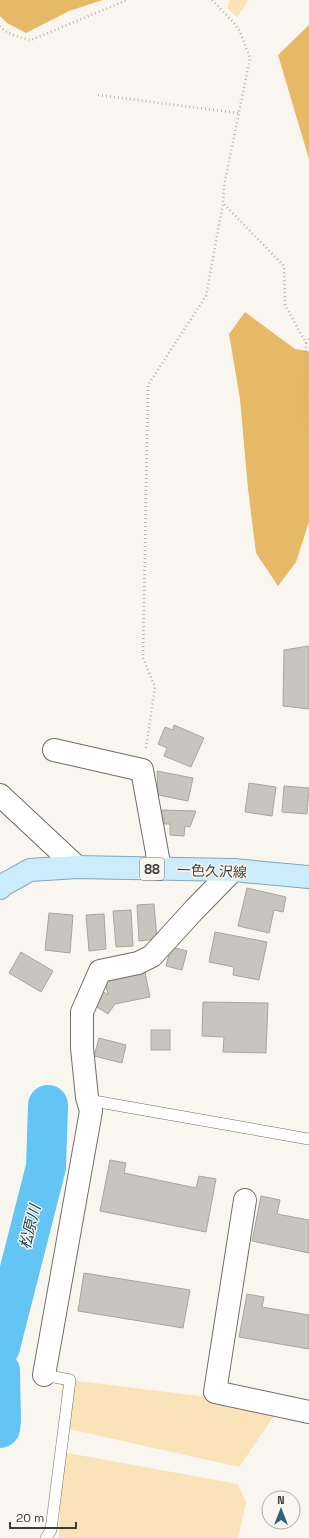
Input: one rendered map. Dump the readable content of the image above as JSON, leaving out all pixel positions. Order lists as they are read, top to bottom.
{
  "streets": {
    "main road": ["88", "一色久沢線"]
  },
  "water": ["松原川"],
  "scale_bar": "20 m",
  "north": "top"
}
